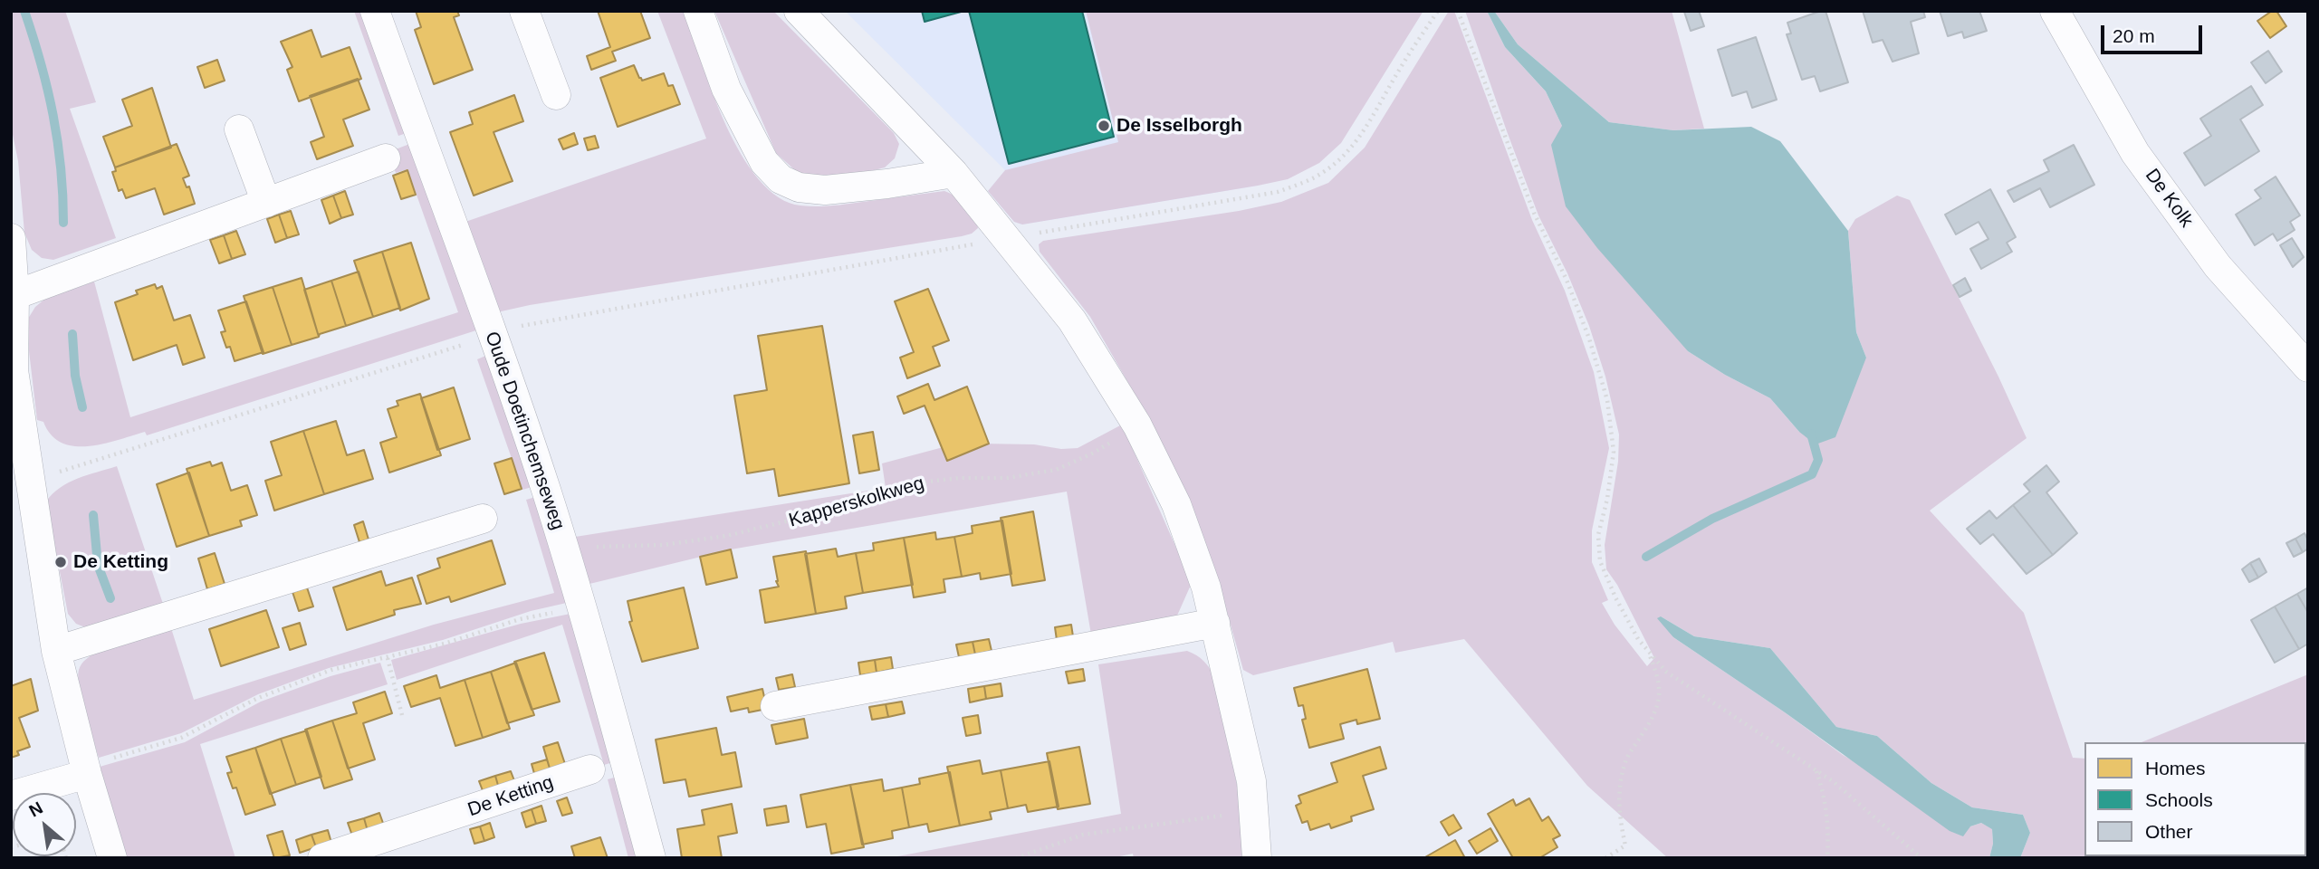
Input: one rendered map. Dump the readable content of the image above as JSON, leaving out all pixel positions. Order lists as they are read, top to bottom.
{
  "streets": {
    "street": ["De Kolk", "Oude Doetinchemseweg", "De Ketting"],
    "path": ["Kapperskolkweg"]
  },
  "crossings": [
    ["Oude Doetinchemseweg", "Kapperskolkweg"]
  ],
  "places": ["De Isselborgh", "De Ketting"],
  "legend": ["Homes", "Schools", "Other"],
  "scale_bar": "20 m",
  "north": "top left"
}
